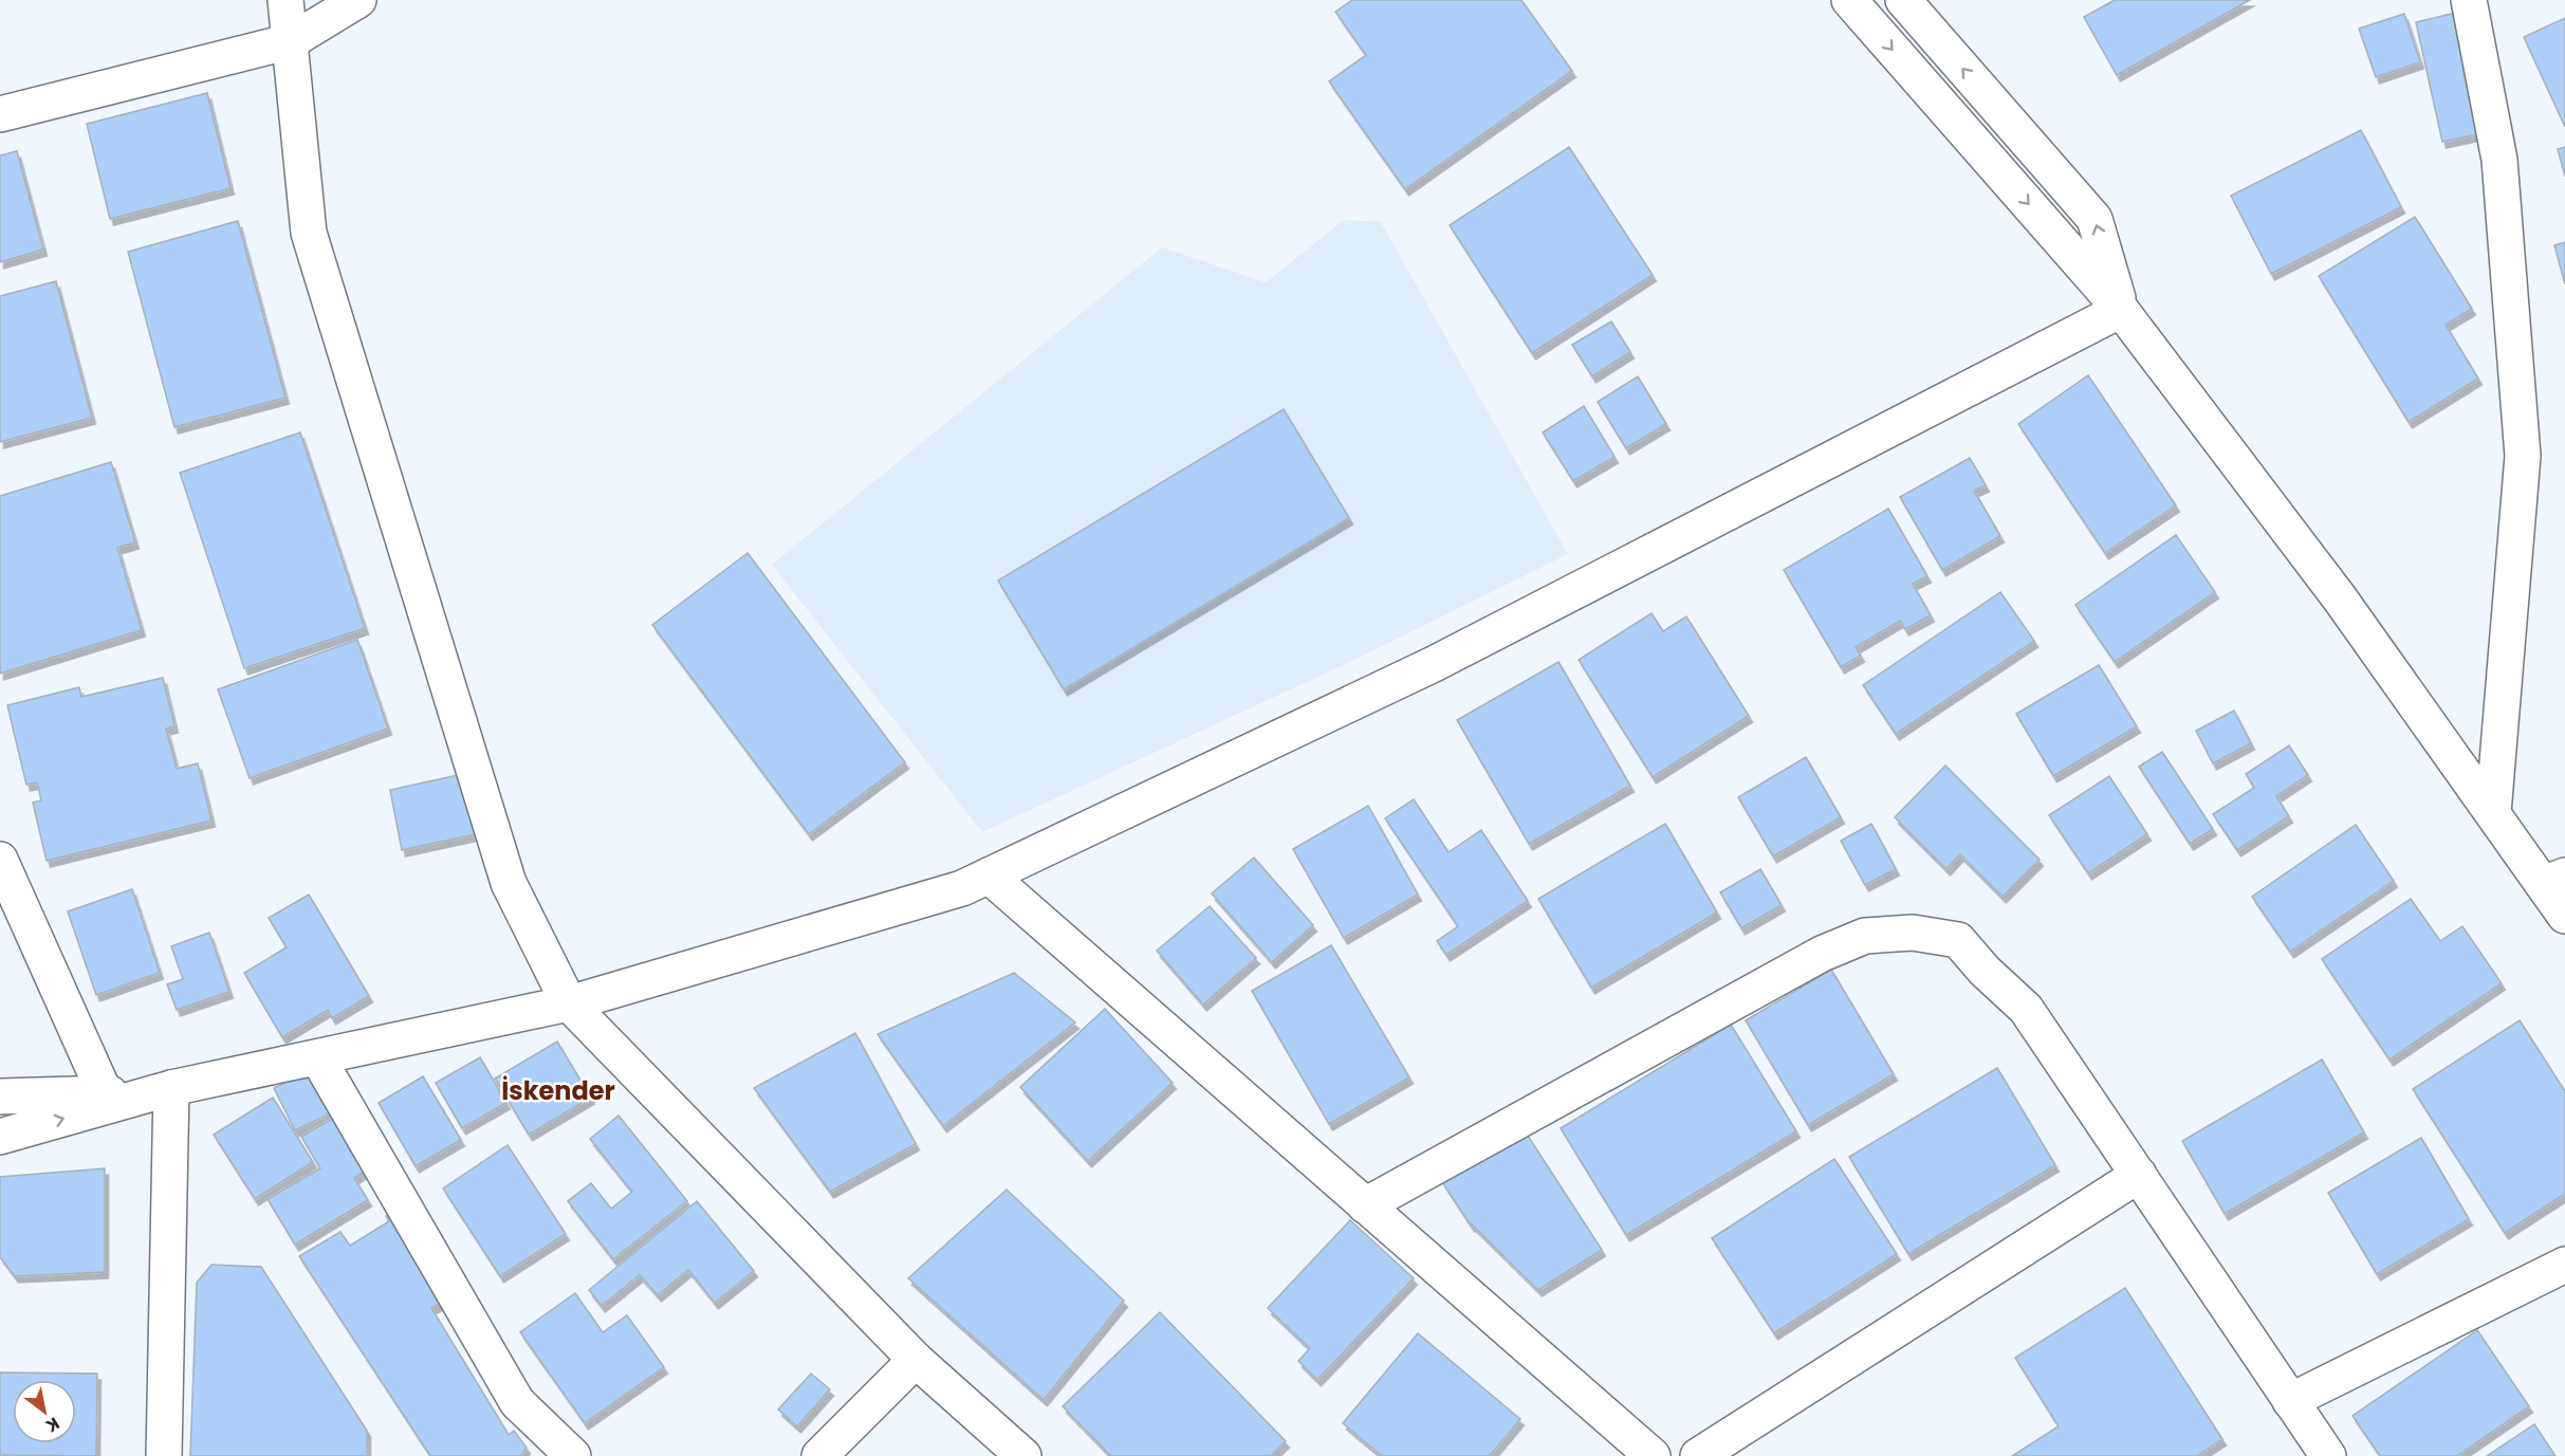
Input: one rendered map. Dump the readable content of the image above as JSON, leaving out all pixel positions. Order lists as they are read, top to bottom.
{
  "districts": ["İskender"],
  "north": "bottom right"
}
